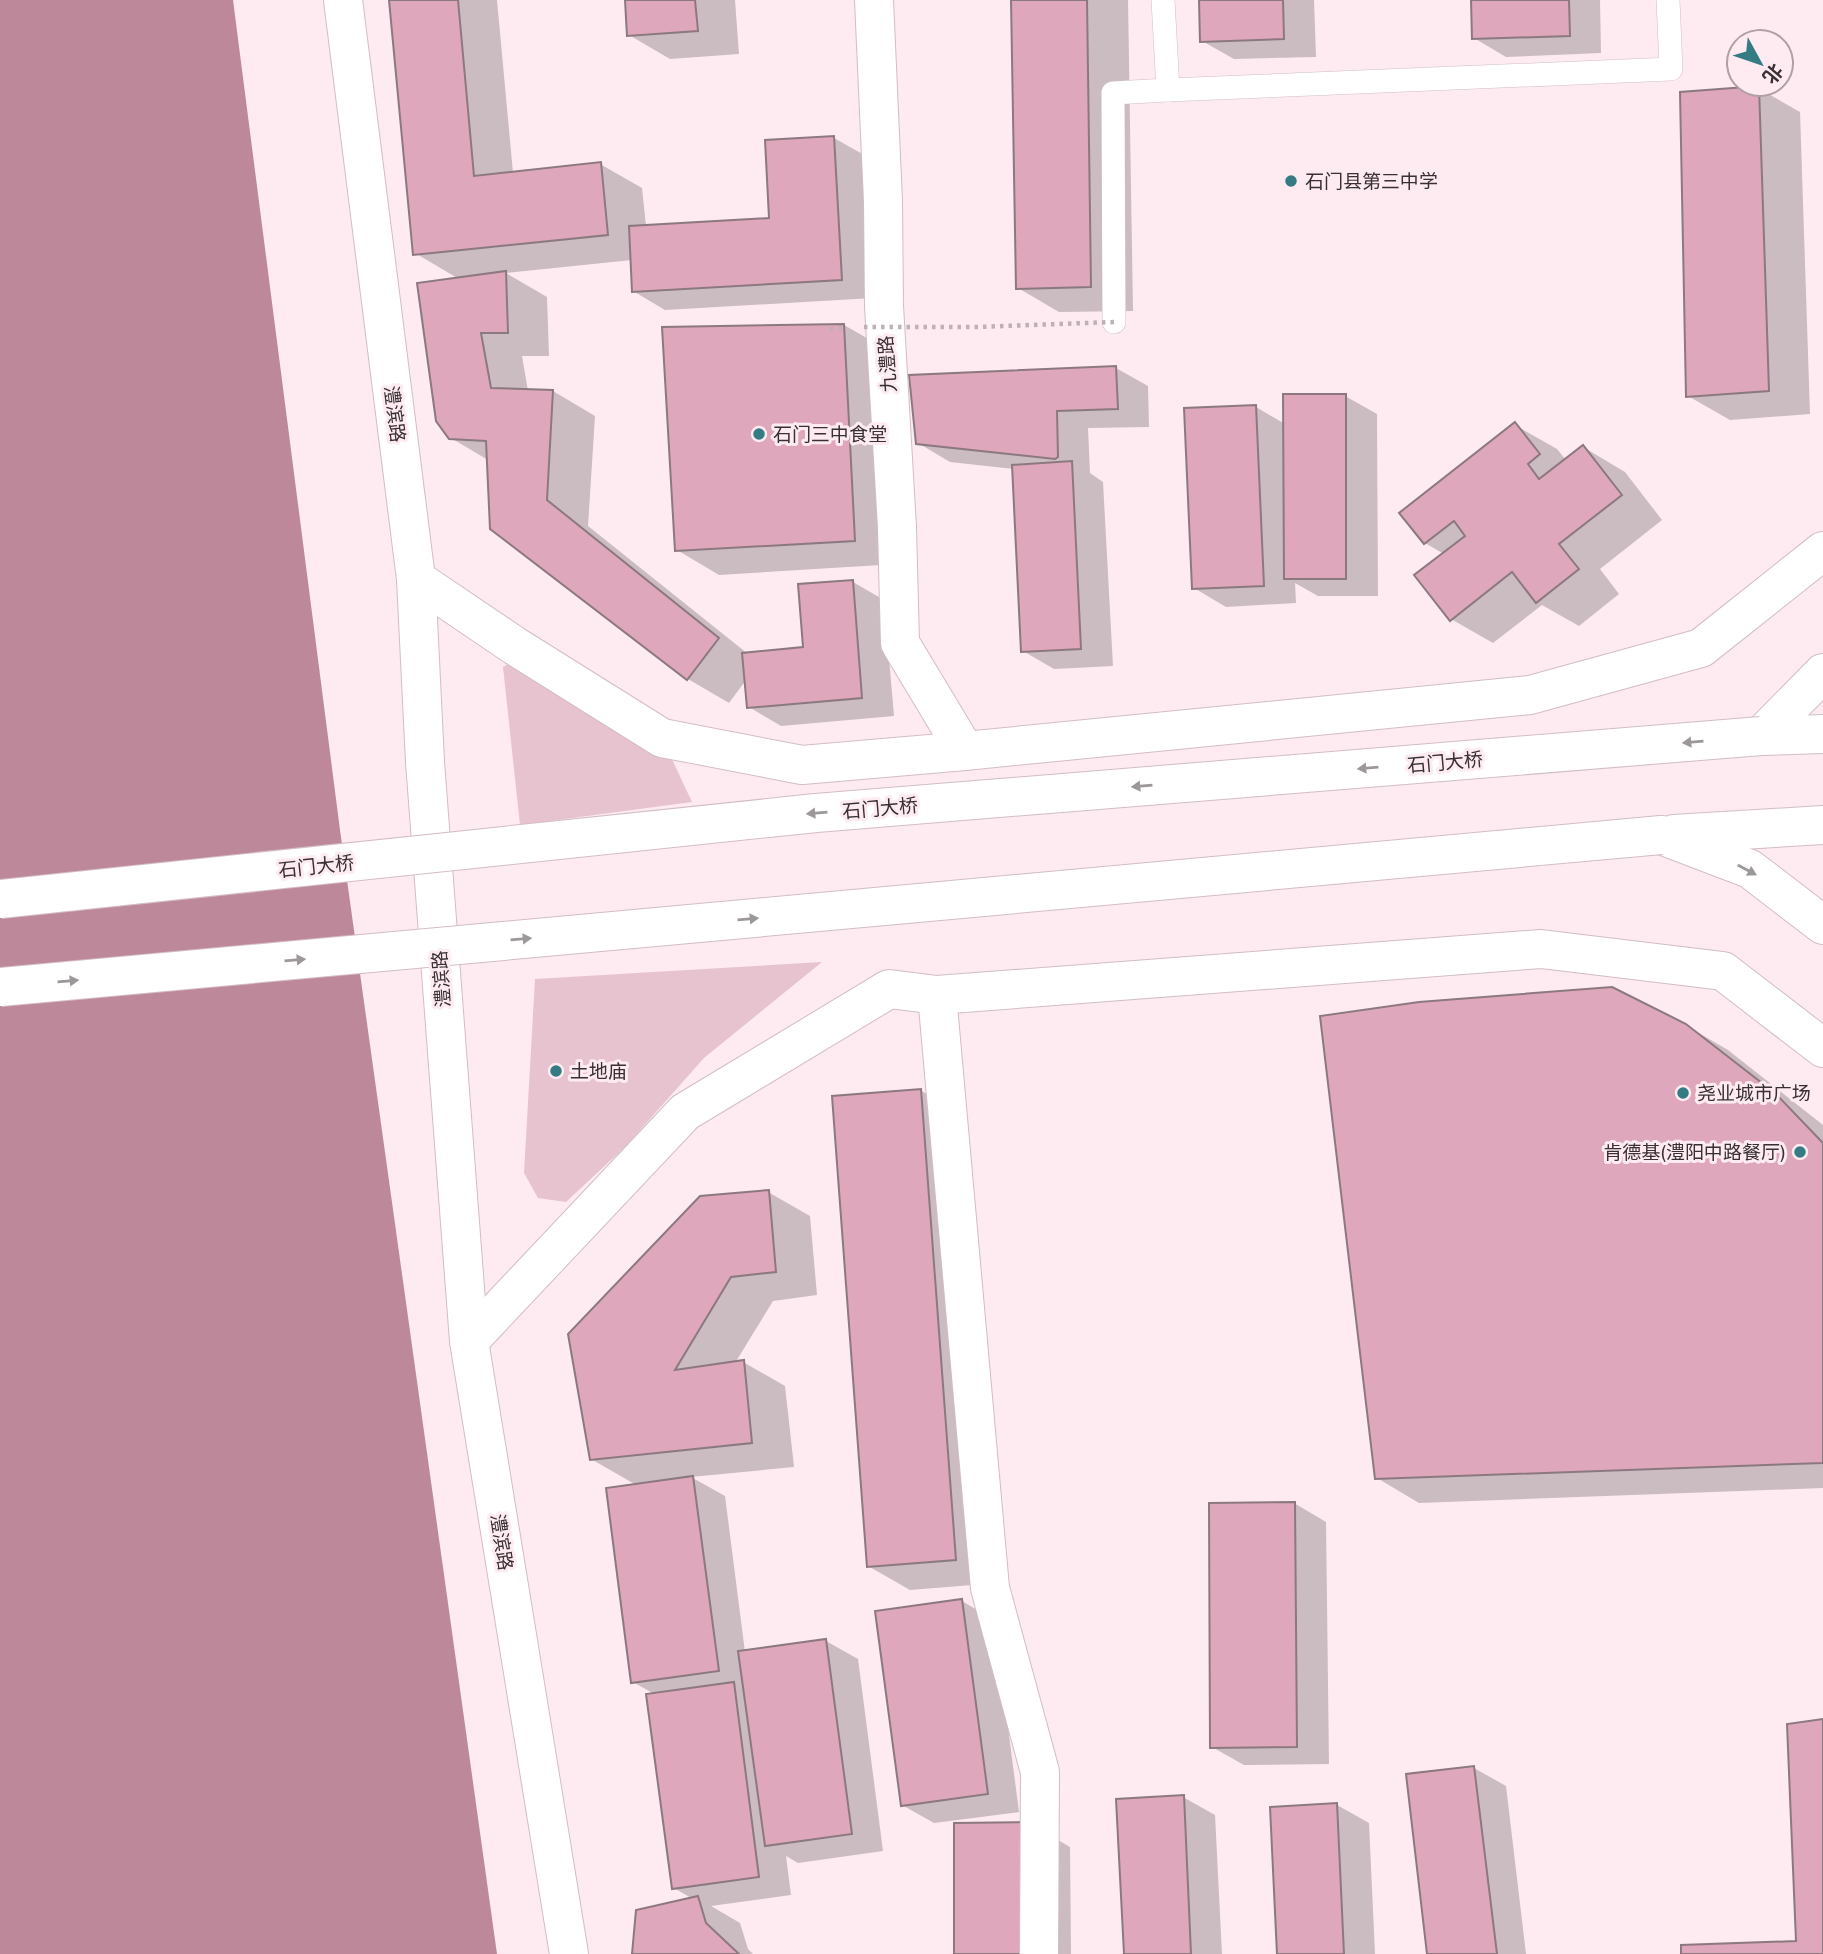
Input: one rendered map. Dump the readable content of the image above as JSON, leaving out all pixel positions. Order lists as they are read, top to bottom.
{
  "streets": {
    "street": ["九澧路", "澧滨路", "石门大桥"]
  },
  "places": [
    "石门县第三中学",
    "石门三中食堂",
    "土地庙",
    "尧业城市广场",
    "肯德基(澧阳中路餐厅)"
  ],
  "north": "bottom right"
}
